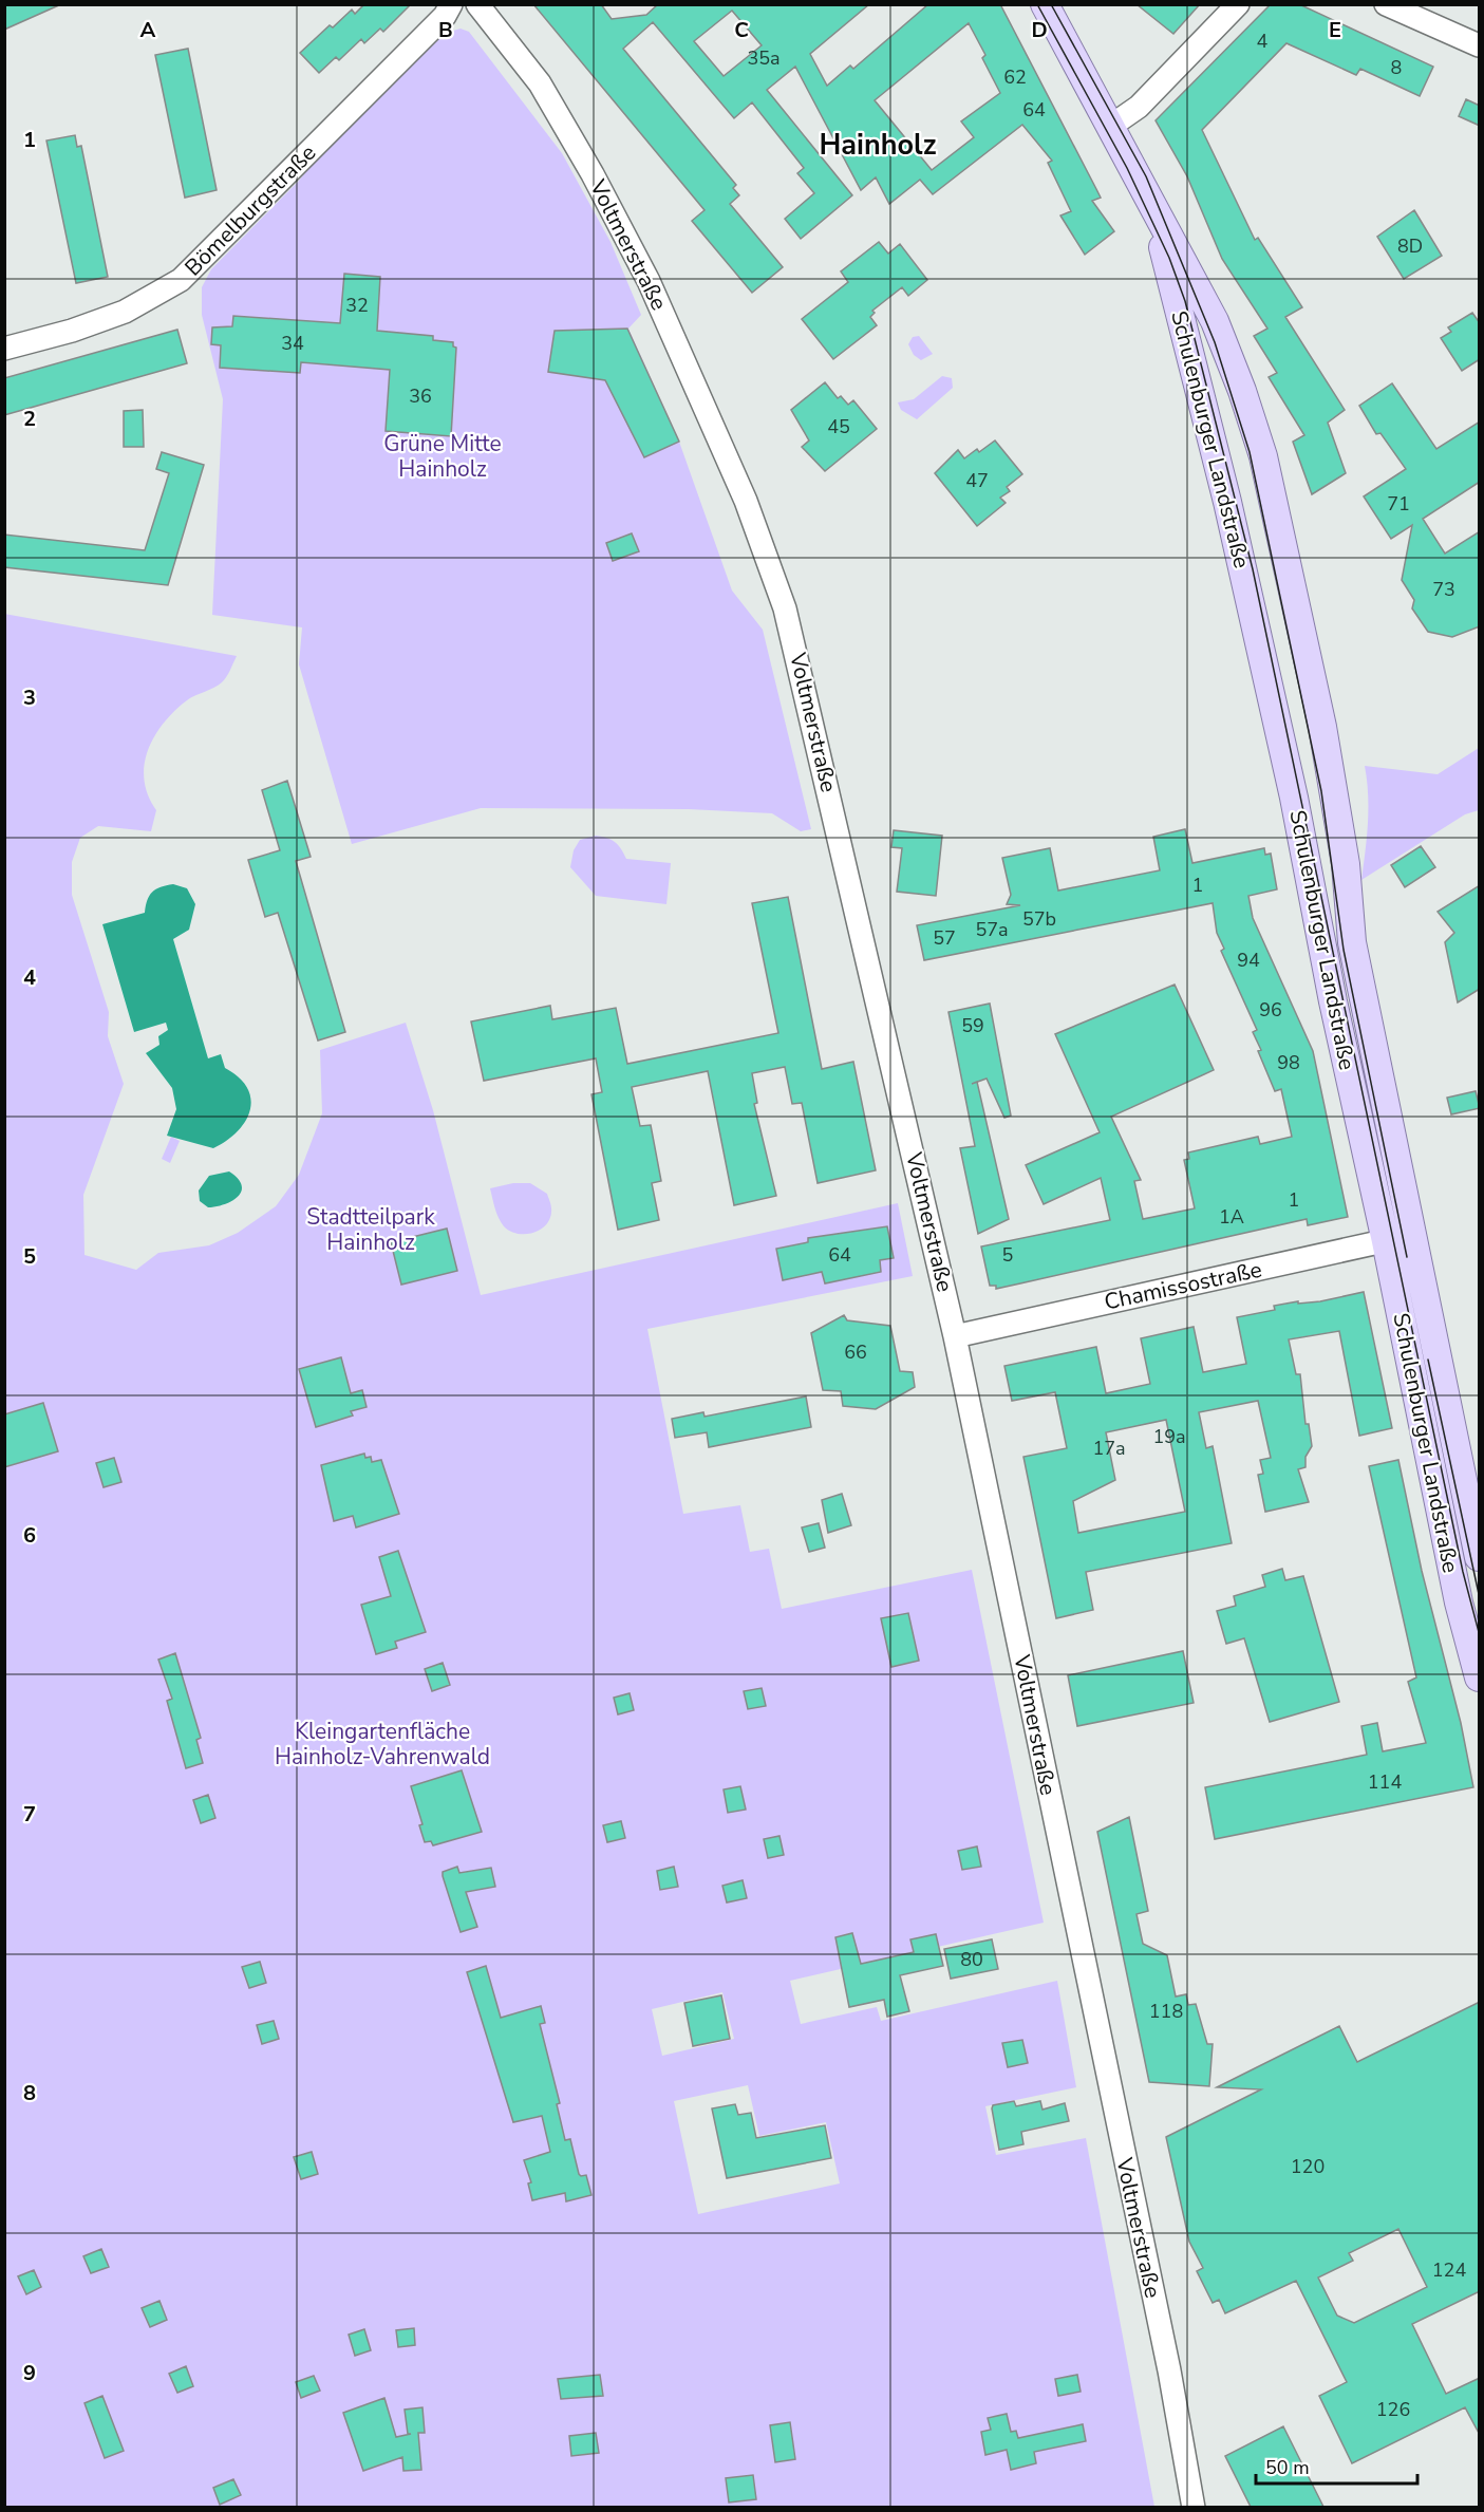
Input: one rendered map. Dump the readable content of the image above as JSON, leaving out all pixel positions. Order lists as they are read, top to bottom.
{
  "streets": {
    "main road": ["Schulenburger Landstraße"],
    "street": ["Bömelburgstraße", "Voltmerstraße", "Chamissostraße"]
  },
  "crossings": [
    ["Voltmerstraße", "Chamissostraße"],
    ["Schulenburger Landstraße", "Chamissostraße"]
  ],
  "districts": ["Hainholz"],
  "parks": ["Grüne Mitte Hainholz", "Stadtteilpark Hainholz", "Kleingartenfläche Hainholz-Vahrenwald"],
  "house_numbers": [
    "4",
    "35a",
    "8",
    "62",
    "64",
    "8D",
    "32",
    "34",
    "36",
    "45",
    "47",
    "71",
    "73",
    "1",
    "57b",
    "57a",
    "57",
    "94",
    "96",
    "59",
    "98",
    "1",
    "1A",
    "64",
    "5",
    "66",
    "19a",
    "17a",
    "114",
    "80",
    "118",
    "120",
    "124",
    "126"
  ],
  "scale_bar": "50 m",
  "grid": {
    "columns": [
      "A",
      "B",
      "C",
      "D",
      "E"
    ],
    "rows": [
      "1",
      "2",
      "3",
      "4",
      "5",
      "6",
      "7",
      "8",
      "9"
    ]
  }
}
